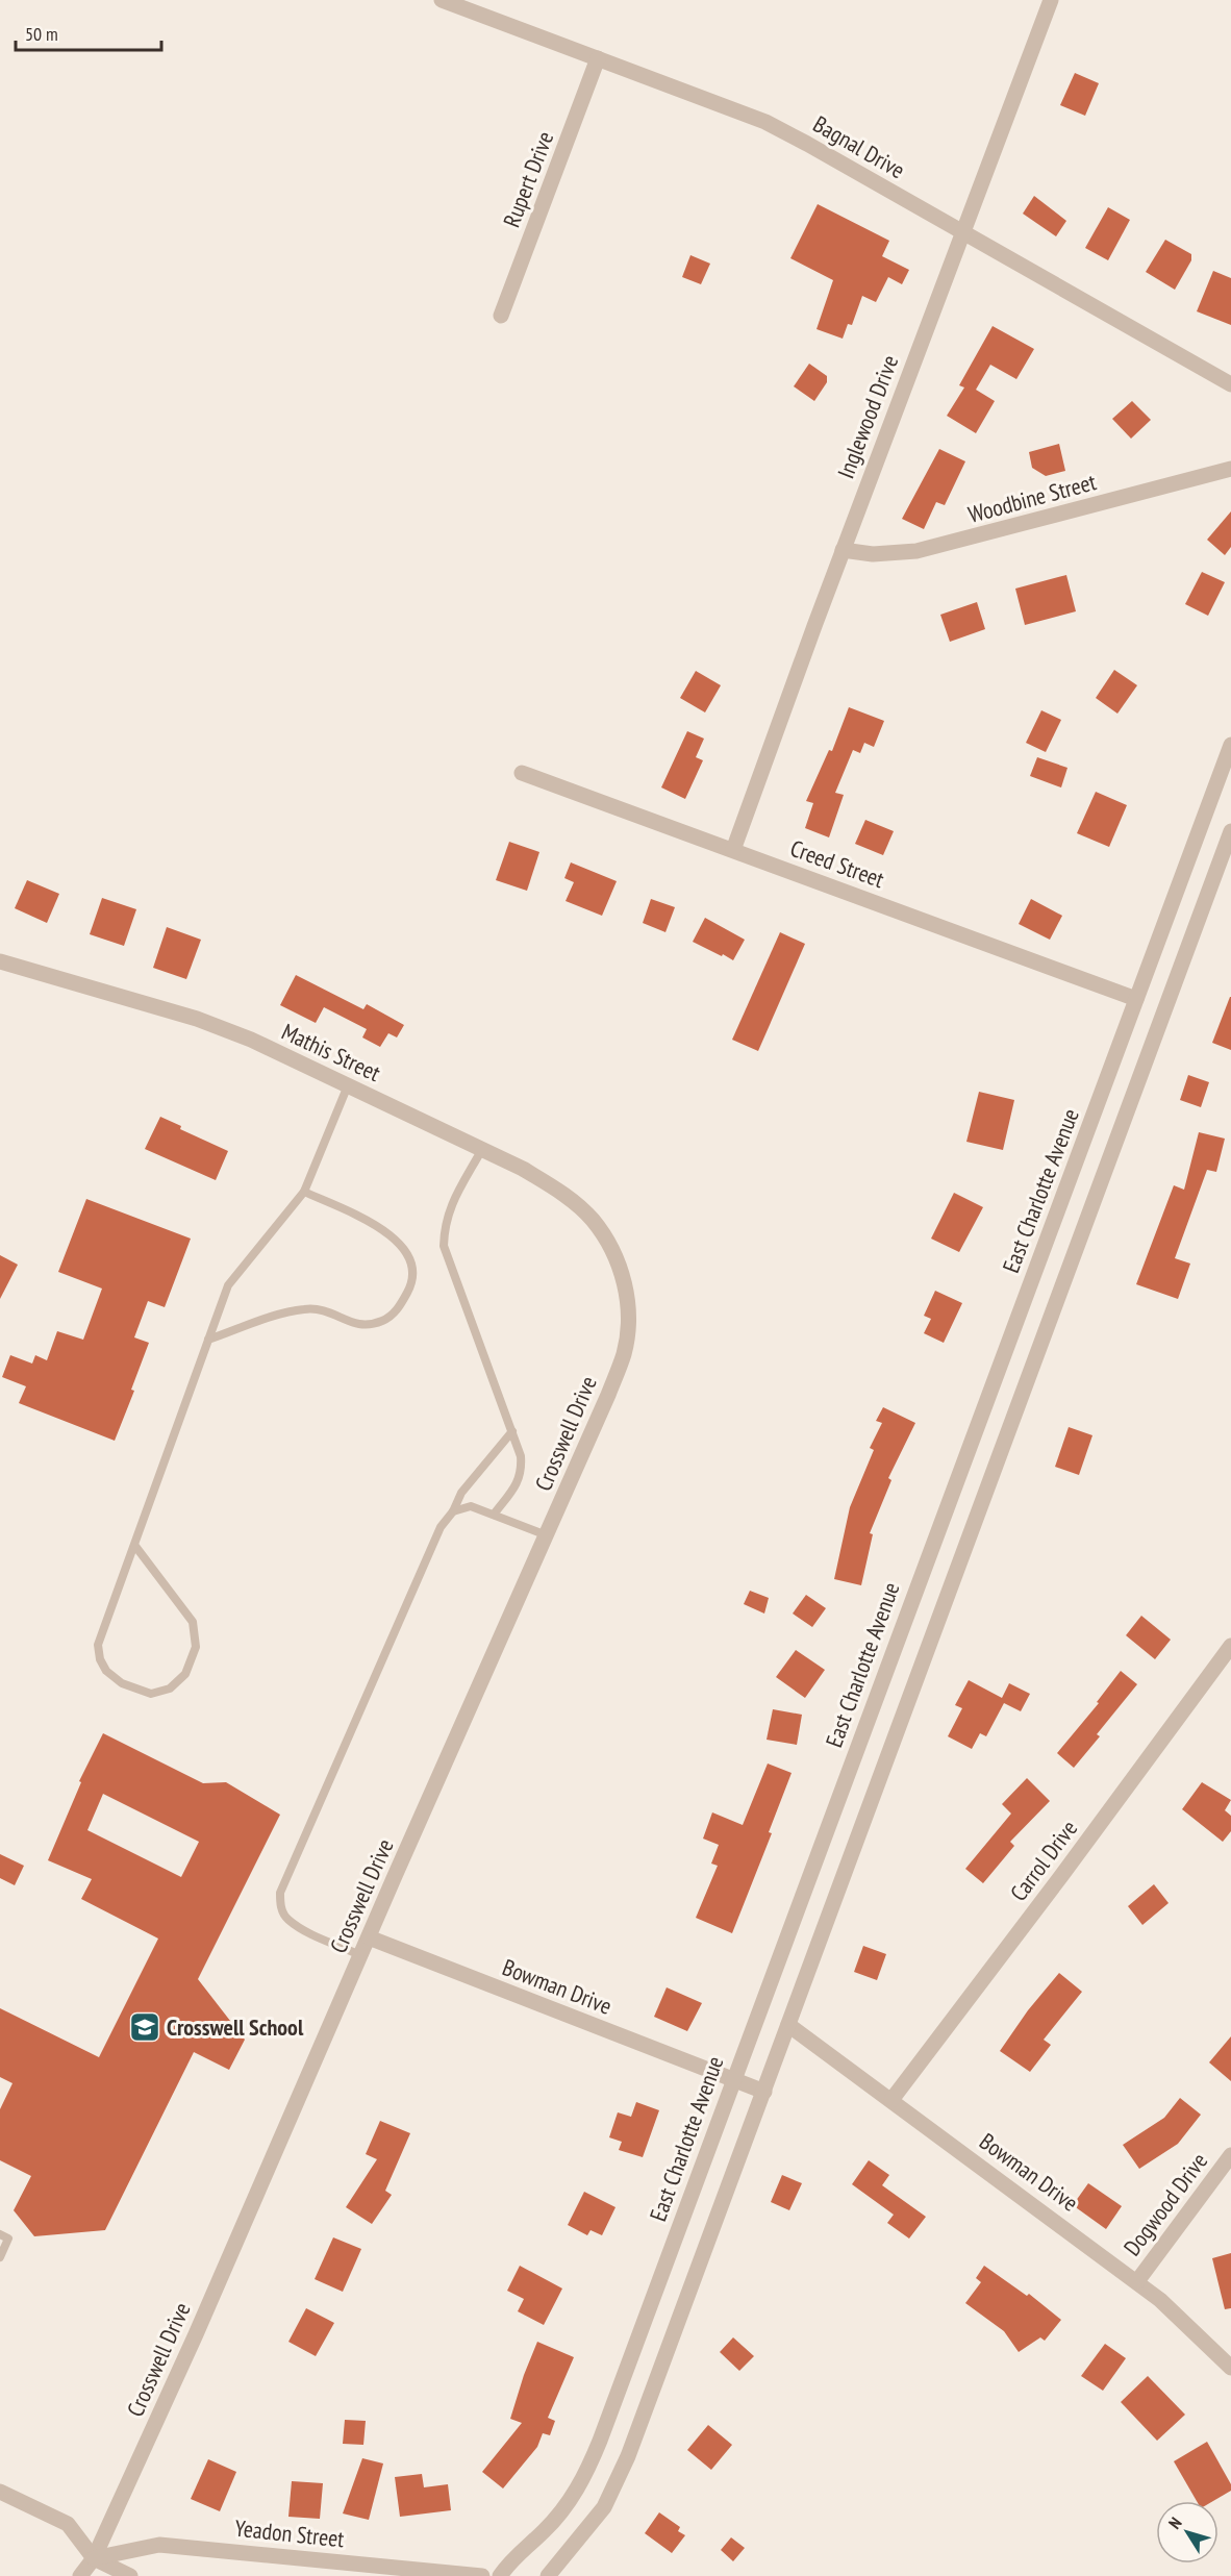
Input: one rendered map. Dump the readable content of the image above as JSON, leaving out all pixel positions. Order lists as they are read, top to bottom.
{
  "streets": {
    "street": [
      "Bagnal Drive",
      "Rupert Drive",
      "Inglewood Drive",
      "Woodbine Street",
      "Creed Street",
      "Mathis Street",
      "East Charlotte Avenue",
      "Crosswell Drive",
      "Carrol Drive",
      "Bowman Drive",
      "Dogwood Drive",
      "Yeadon Street"
    ]
  },
  "crossings": [
    ["Bagnal Drive", "Rupert Drive"],
    ["Bagnal Drive", "Inglewood Drive"],
    ["Inglewood Drive", "Woodbine Street"],
    ["Inglewood Drive", "Creed Street"],
    ["Creed Street", "East Charlotte Avenue"],
    ["Mathis Street", "Crosswell Drive"],
    ["East Charlotte Avenue", "Bowman Drive"],
    ["Crosswell Drive", "Bowman Drive"],
    ["Crosswell Drive", "Yeadon Street"],
    ["Carrol Drive", "Bowman Drive"],
    ["Bowman Drive", "Dogwood Drive"]
  ],
  "places": {
    "school or university": ["Crosswell School"]
  },
  "scale_bar": "50 m",
  "north": "top left"
}
